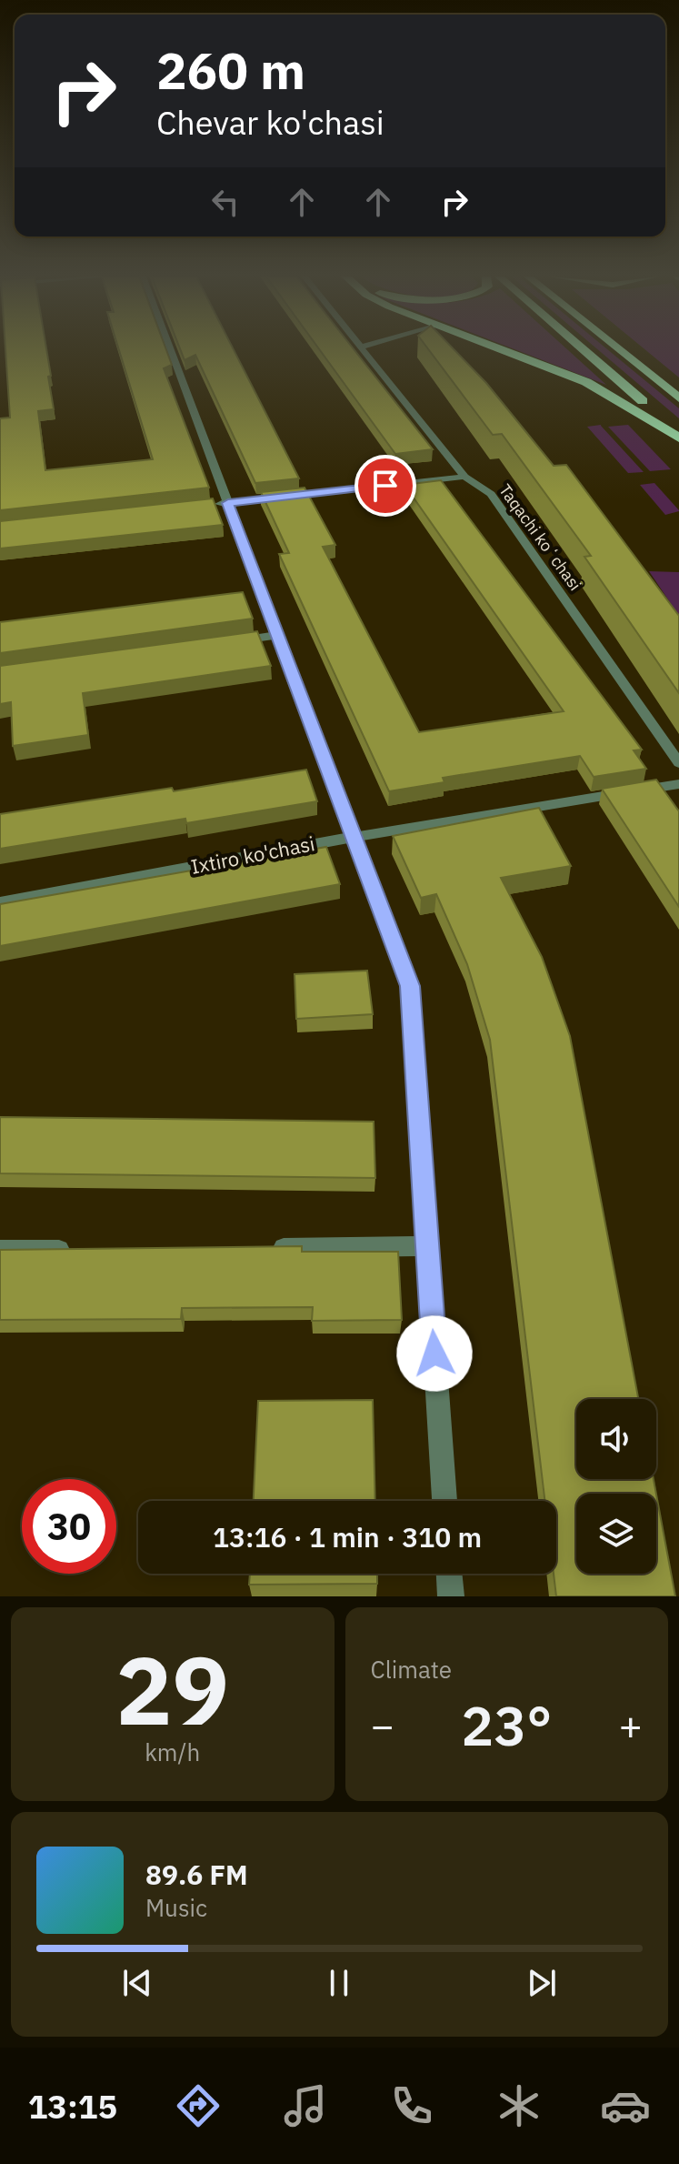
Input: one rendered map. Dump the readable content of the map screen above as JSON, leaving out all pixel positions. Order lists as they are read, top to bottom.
{
  "streets": {
    "street": ["Taqachi koʻchasi", "Ixtiro ko'chasi"]
  },
  "page": {
    "turn": ["260 m", "Chevar ko'chasi"],
    "limit": "30",
    "trip": "13:16 · 1 min · 310 m",
    "tile": [
      ["29", "km/h"],
      "Climate"
    ],
    "heat": ["−", "23°", "+"],
    "song": ["89.6 FM", "Music"],
    "tabs": "13:15"
  }
}
